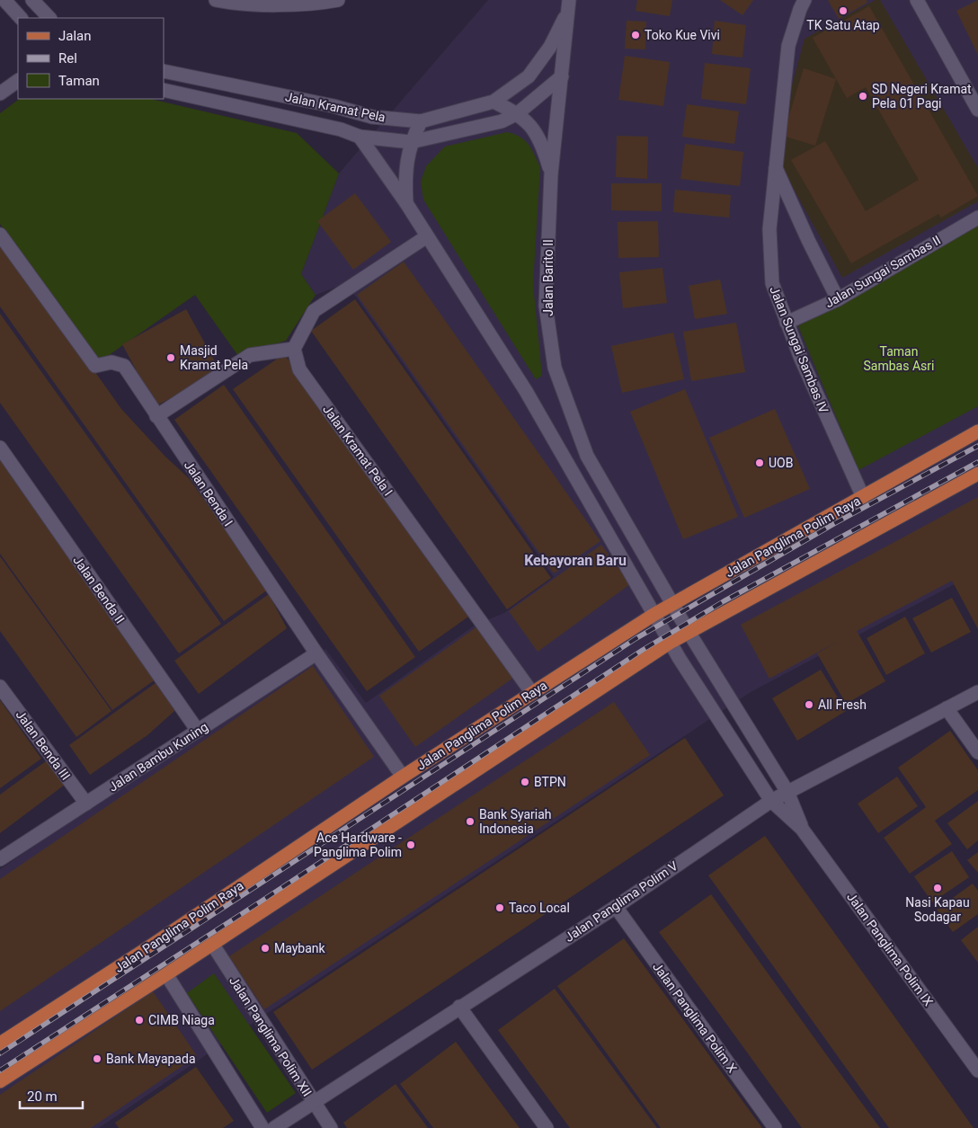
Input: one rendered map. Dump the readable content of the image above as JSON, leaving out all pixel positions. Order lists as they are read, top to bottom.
{
  "streets": {
    "main road": ["Jalan Panglima Polim Raya"],
    "street": [
      "Jalan Kramat Pela",
      "Jalan Sungai Sambas II",
      "Jalan Barito II",
      "Jalan Sungai Sambas IV",
      "Jalan Kramat Pela I",
      "Jalan Benda I",
      "Jalan Benda II",
      "Jalan Benda III",
      "Jalan Bambu Kuning",
      "Jalan Panglima Polim V",
      "Jalan Panglima Polim IX",
      "Jalan Panglima Polim X",
      "Jalan Panglima Polim XII"
    ]
  },
  "crossings": [
    ["Jalan Kramat Pela", "Jalan Barito II"],
    ["Jalan Sungai Sambas II", "Jalan Sungai Sambas IV"],
    ["Jalan Barito II", "Jalan Panglima Polim Raya"],
    ["Jalan Barito II", "Jalan Panglima Polim IX"],
    ["Jalan Sungai Sambas IV", "Jalan Panglima Polim Raya"],
    ["Jalan Kramat Pela I", "Jalan Panglima Polim Raya"],
    ["Jalan Benda I", "Jalan Panglima Polim Raya"],
    ["Jalan Benda I", "Jalan Bambu Kuning"],
    ["Jalan Benda II", "Jalan Bambu Kuning"],
    ["Jalan Benda III", "Jalan Bambu Kuning"],
    ["Jalan Panglima Polim V", "Jalan Panglima Polim IX"],
    ["Jalan Panglima Polim V", "Jalan Panglima Polim X"],
    ["Jalan Panglima Polim V", "Jalan Panglima Polim XII"]
  ],
  "districts": ["Kebayoran Baru"],
  "parks": ["Taman Sambas Asri"],
  "places": [
    "TK Satu Atap",
    "Toko Kue Vivi",
    "SD Negeri Kramat Pela 01 Pagi",
    "Masjid Kramat Pela",
    "UOB",
    "All Fresh",
    "BTPN",
    "Bank Syariah Indonesia",
    "Ace Hardware - Panglima Polim",
    "Nasi Kapau Sodagar",
    "Taco Local",
    "Maybank",
    "CIMB Niaga",
    "Bank Mayapada"
  ],
  "legend": ["Jalan", "Rel", "Taman"],
  "scale_bar": "20 m"
}
